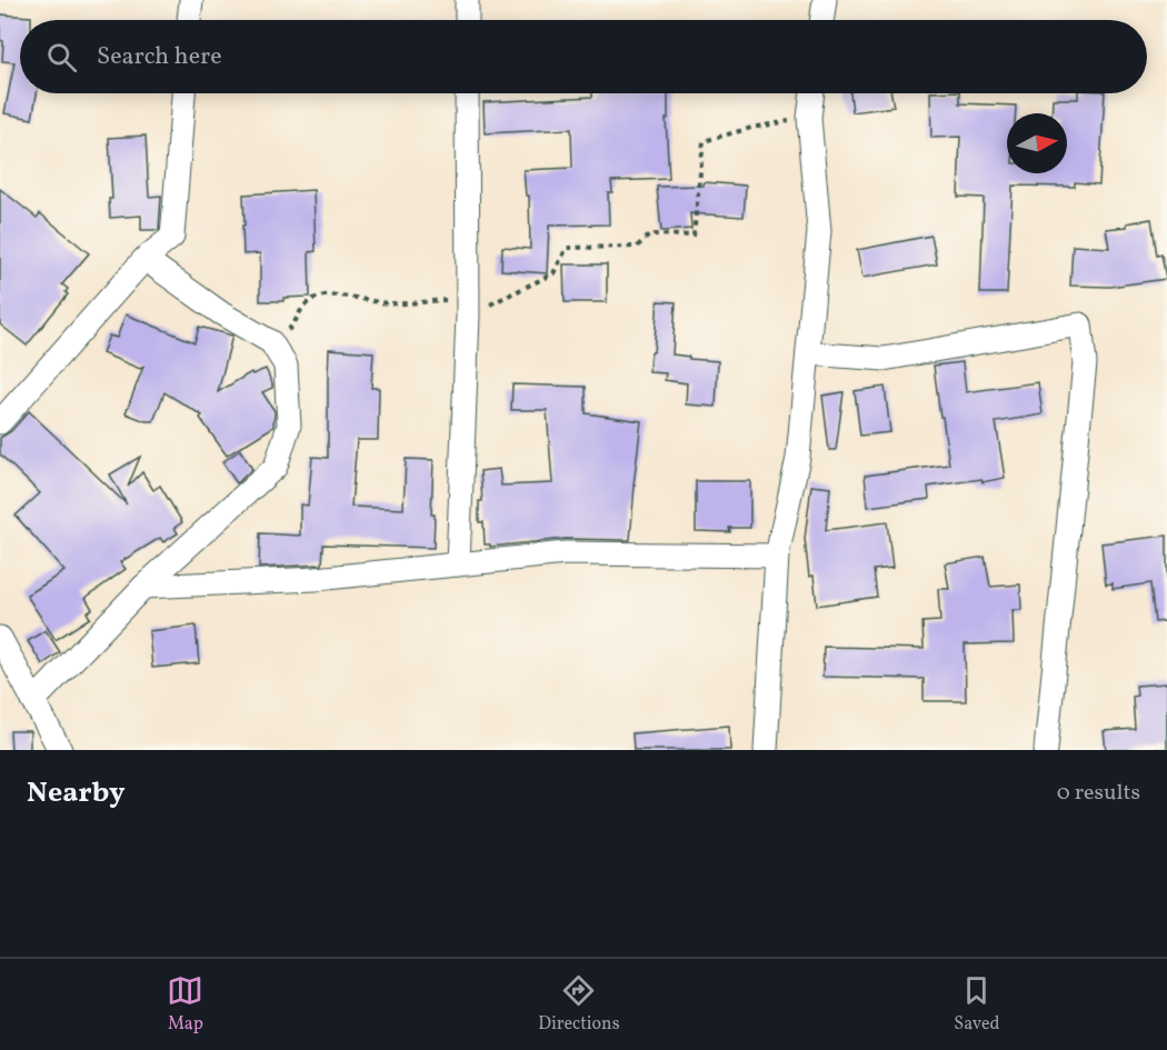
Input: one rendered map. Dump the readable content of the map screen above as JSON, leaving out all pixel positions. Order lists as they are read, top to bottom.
{
  "north": "right",
  "page": {
    "search": "Search here",
    "heading": ["Nearby", "0 results"],
    "nav": ["Map", "Directions", "Saved"]
  }
}
